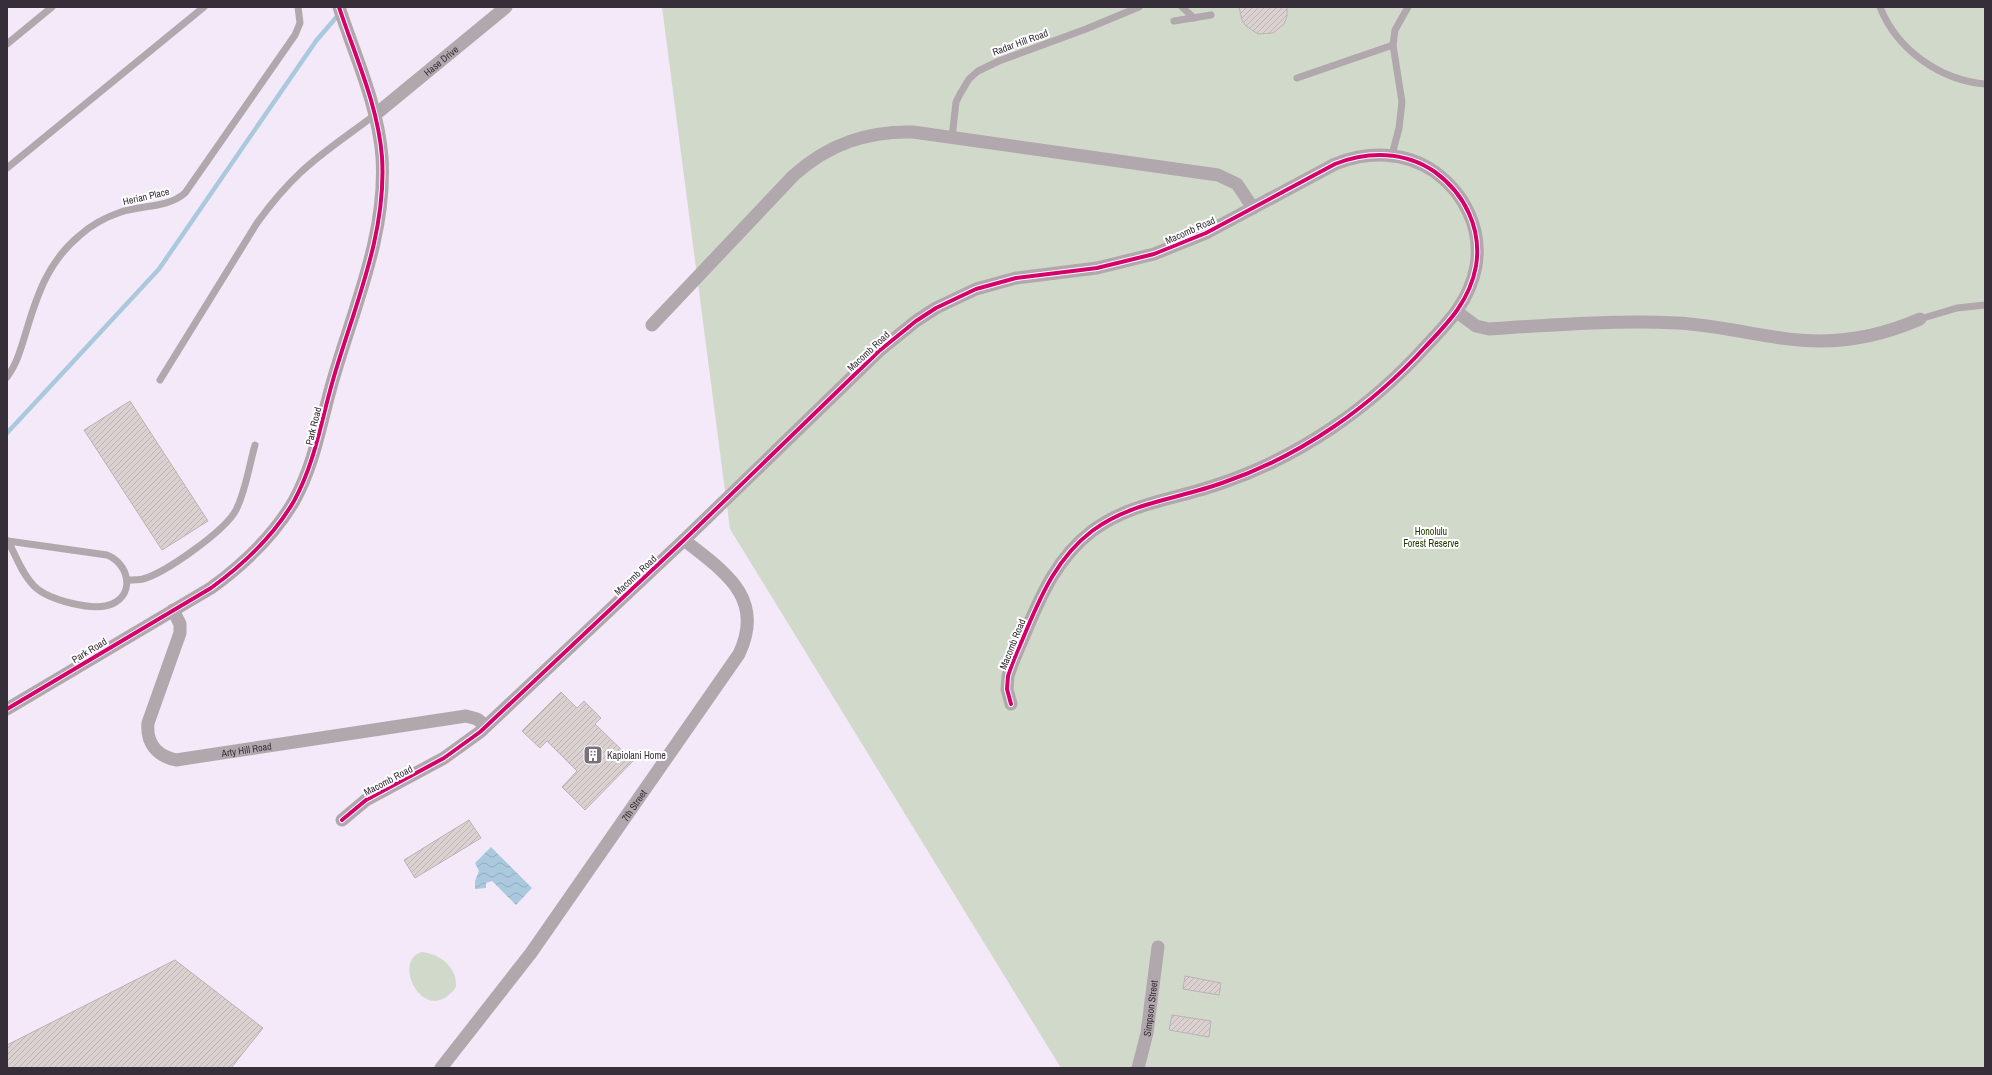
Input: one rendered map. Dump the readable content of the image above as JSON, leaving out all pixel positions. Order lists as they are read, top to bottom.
{
  "streets": {
    "street": [
      "Hase Drive",
      "Macomb Road",
      "Park Road",
      "Arty Hill Road",
      "7th Street",
      "Simpson Street"
    ],
    "lane": ["Radar Hill Road", "Herian Place"]
  },
  "crossings": [
    ["Hase Drive", "Park Road"],
    ["Macomb Road", "Arty Hill Road"],
    ["Macomb Road", "7th Street"],
    ["Park Road", "Arty Hill Road"]
  ],
  "parks": ["Honolulu Forest Reserve"],
  "places": {
    "building": ["Kapiolani Home"]
  }
}
